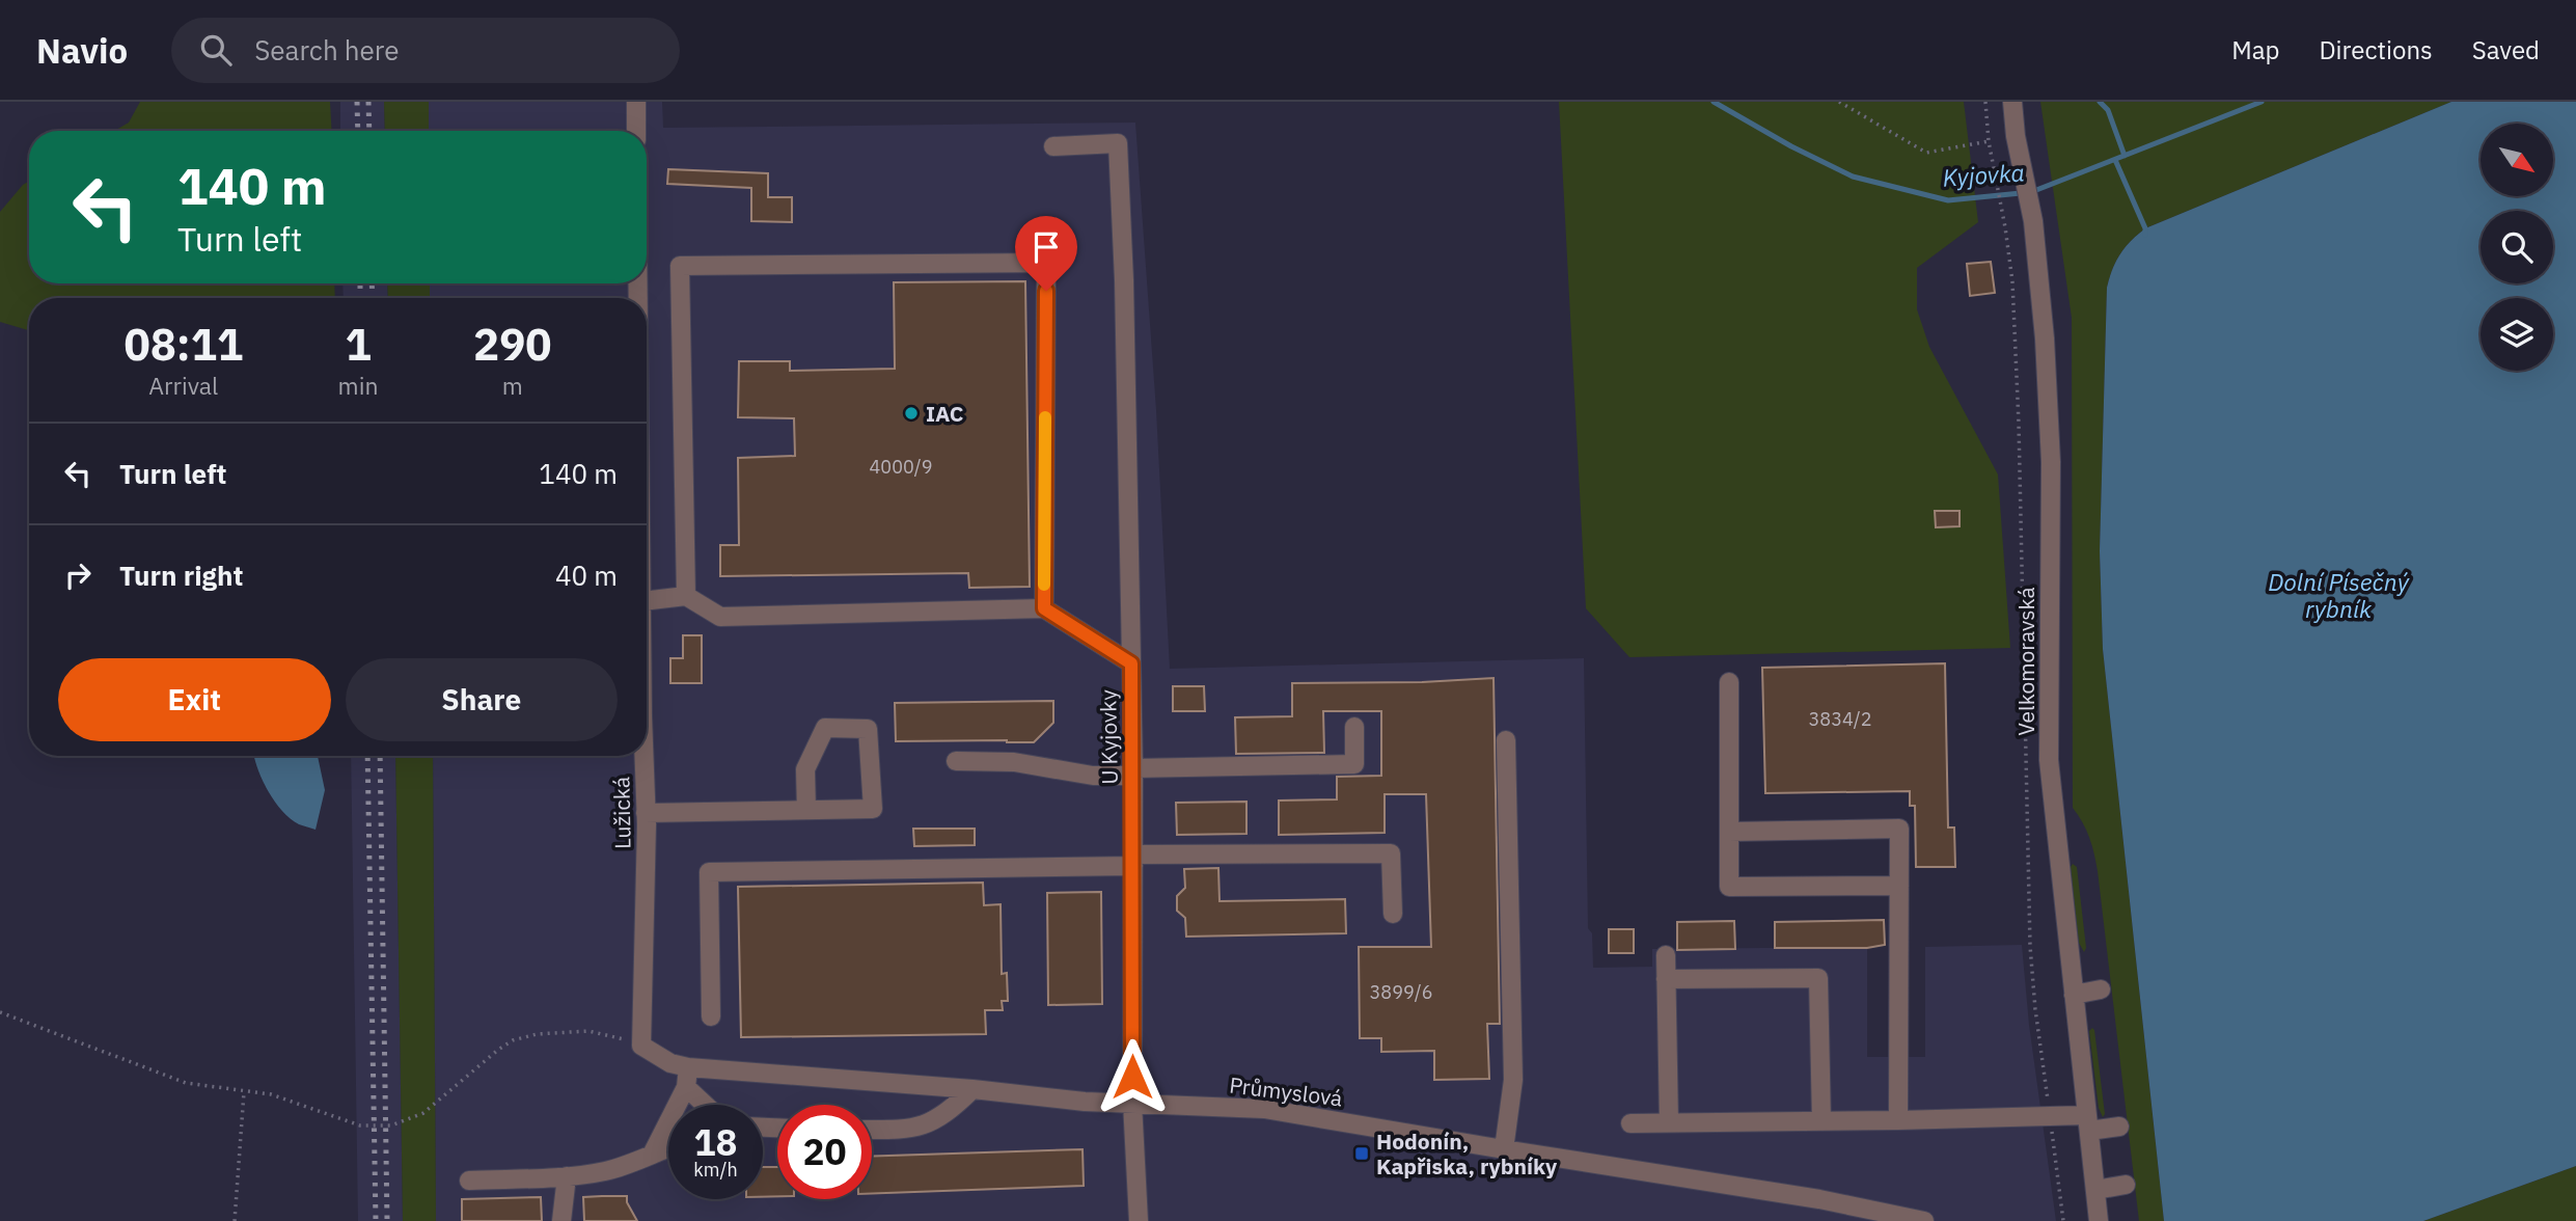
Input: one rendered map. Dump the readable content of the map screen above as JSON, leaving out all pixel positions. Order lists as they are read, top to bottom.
{
  "streets": {
    "street": [
      "Velkomoravská",
      "U Kyjovky",
      "Lužická",
      "Průmyslová"
    ]
  },
  "crossings": [
    ["U Kyjovky", "Průmyslová"],
    ["Lužická", "Průmyslová"]
  ],
  "water": ["Kyjovka", "Dolní Písečný rybník"],
  "places": {
    "other": ["IAC"],
    "transit": ["Hodonín, Kapřiska, rybníky"]
  },
  "house_numbers": ["4000/9", "3834/2", "3899/6"],
  "north": "bottom right",
  "page": {
    "header": "Navio",
    "search": "Search here",
    "nav": ["Map", "Directions", "Saved"],
    "turn": ["140 m", "Turn left"],
    "eta": [
      "08:11",
      "Arrival",
      "1",
      "min",
      "290",
      "m"
    ],
    "list": [
      {
        "name": "Turn left",
        "value": "140 m"
      },
      {
        "name": "Turn right",
        "value": "40 m"
      }
    ],
    "buttons": ["Exit", "Share"],
    "speed": "18 km/h",
    "limit": "20"
  }
}
